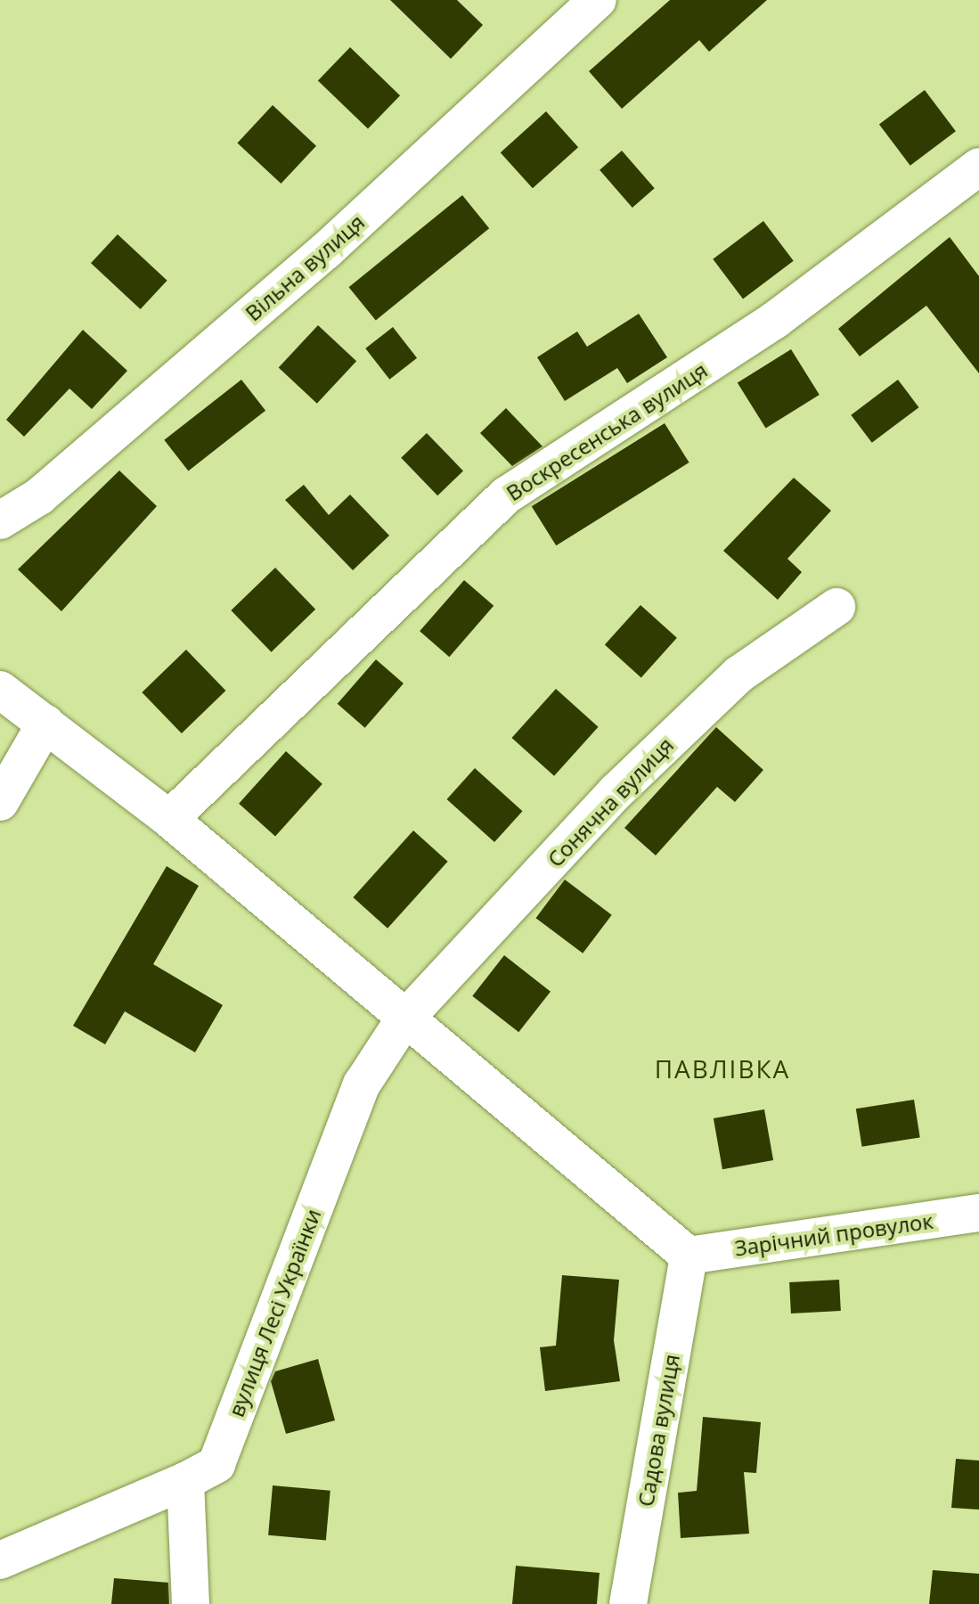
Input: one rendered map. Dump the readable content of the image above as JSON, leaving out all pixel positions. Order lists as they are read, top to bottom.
{
  "streets": {
    "street": [
      "Вільна вулиця",
      "Воскресенська вулиця",
      "Сонячна вулиця",
      "Зарічний провулок",
      "вулиця Лесі Українки",
      "Садова вулиця"
    ]
  },
  "crossings": [
    ["Сонячна вулиця", "вулиця Лесі Українки"],
    ["Зарічний провулок", "Садова вулиця"]
  ],
  "districts": ["ПАВЛІВКА"]
}
